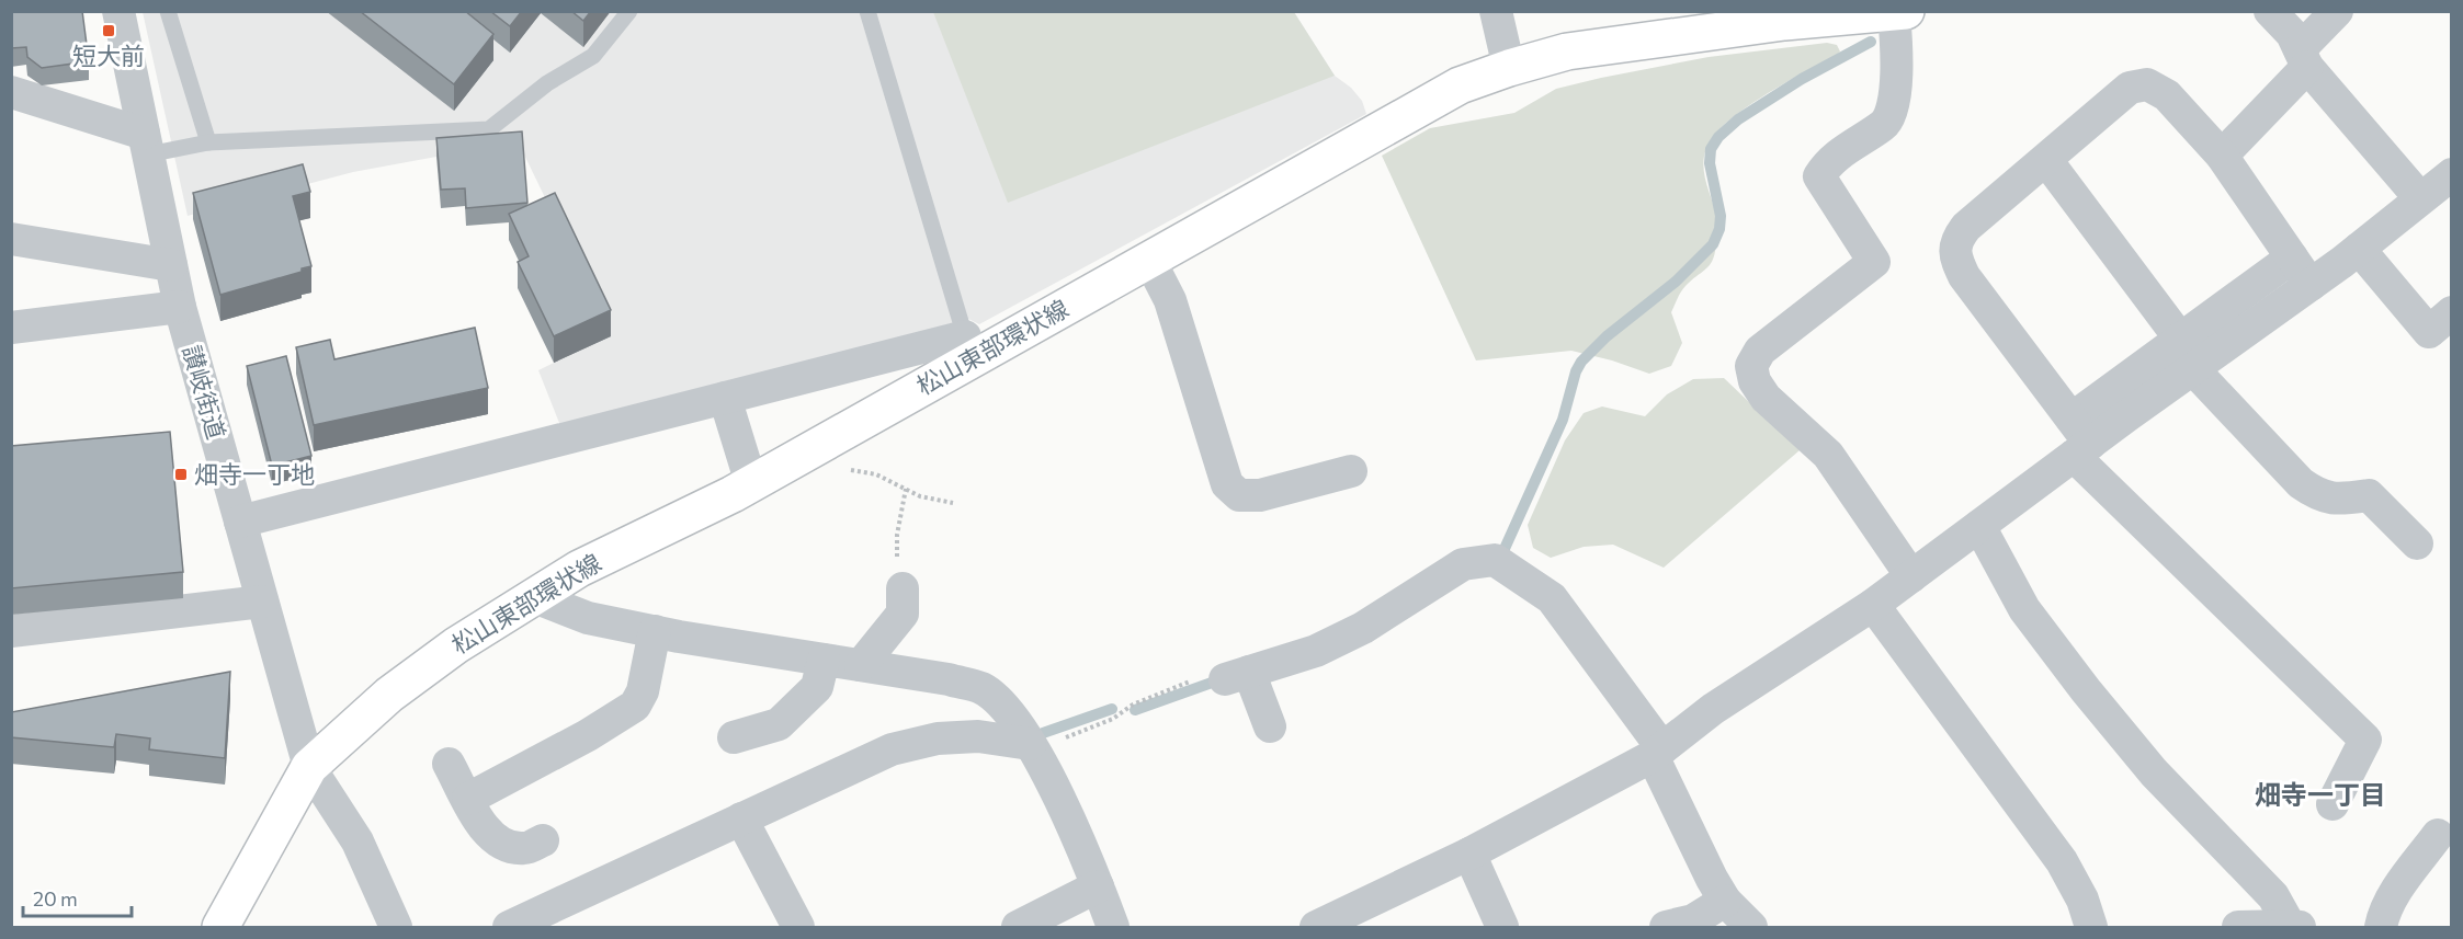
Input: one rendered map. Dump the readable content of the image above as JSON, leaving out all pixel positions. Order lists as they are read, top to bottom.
{
  "streets": {
    "main road": ["松山東部環状線"],
    "street": ["讃岐街道"]
  },
  "crossings": [
    ["松山東部環状線", "讃岐街道"]
  ],
  "districts": ["畑寺一丁目"],
  "places": {
    "transit": ["短大前", "畑寺一丁地"]
  },
  "scale_bar": "20 m"
}
